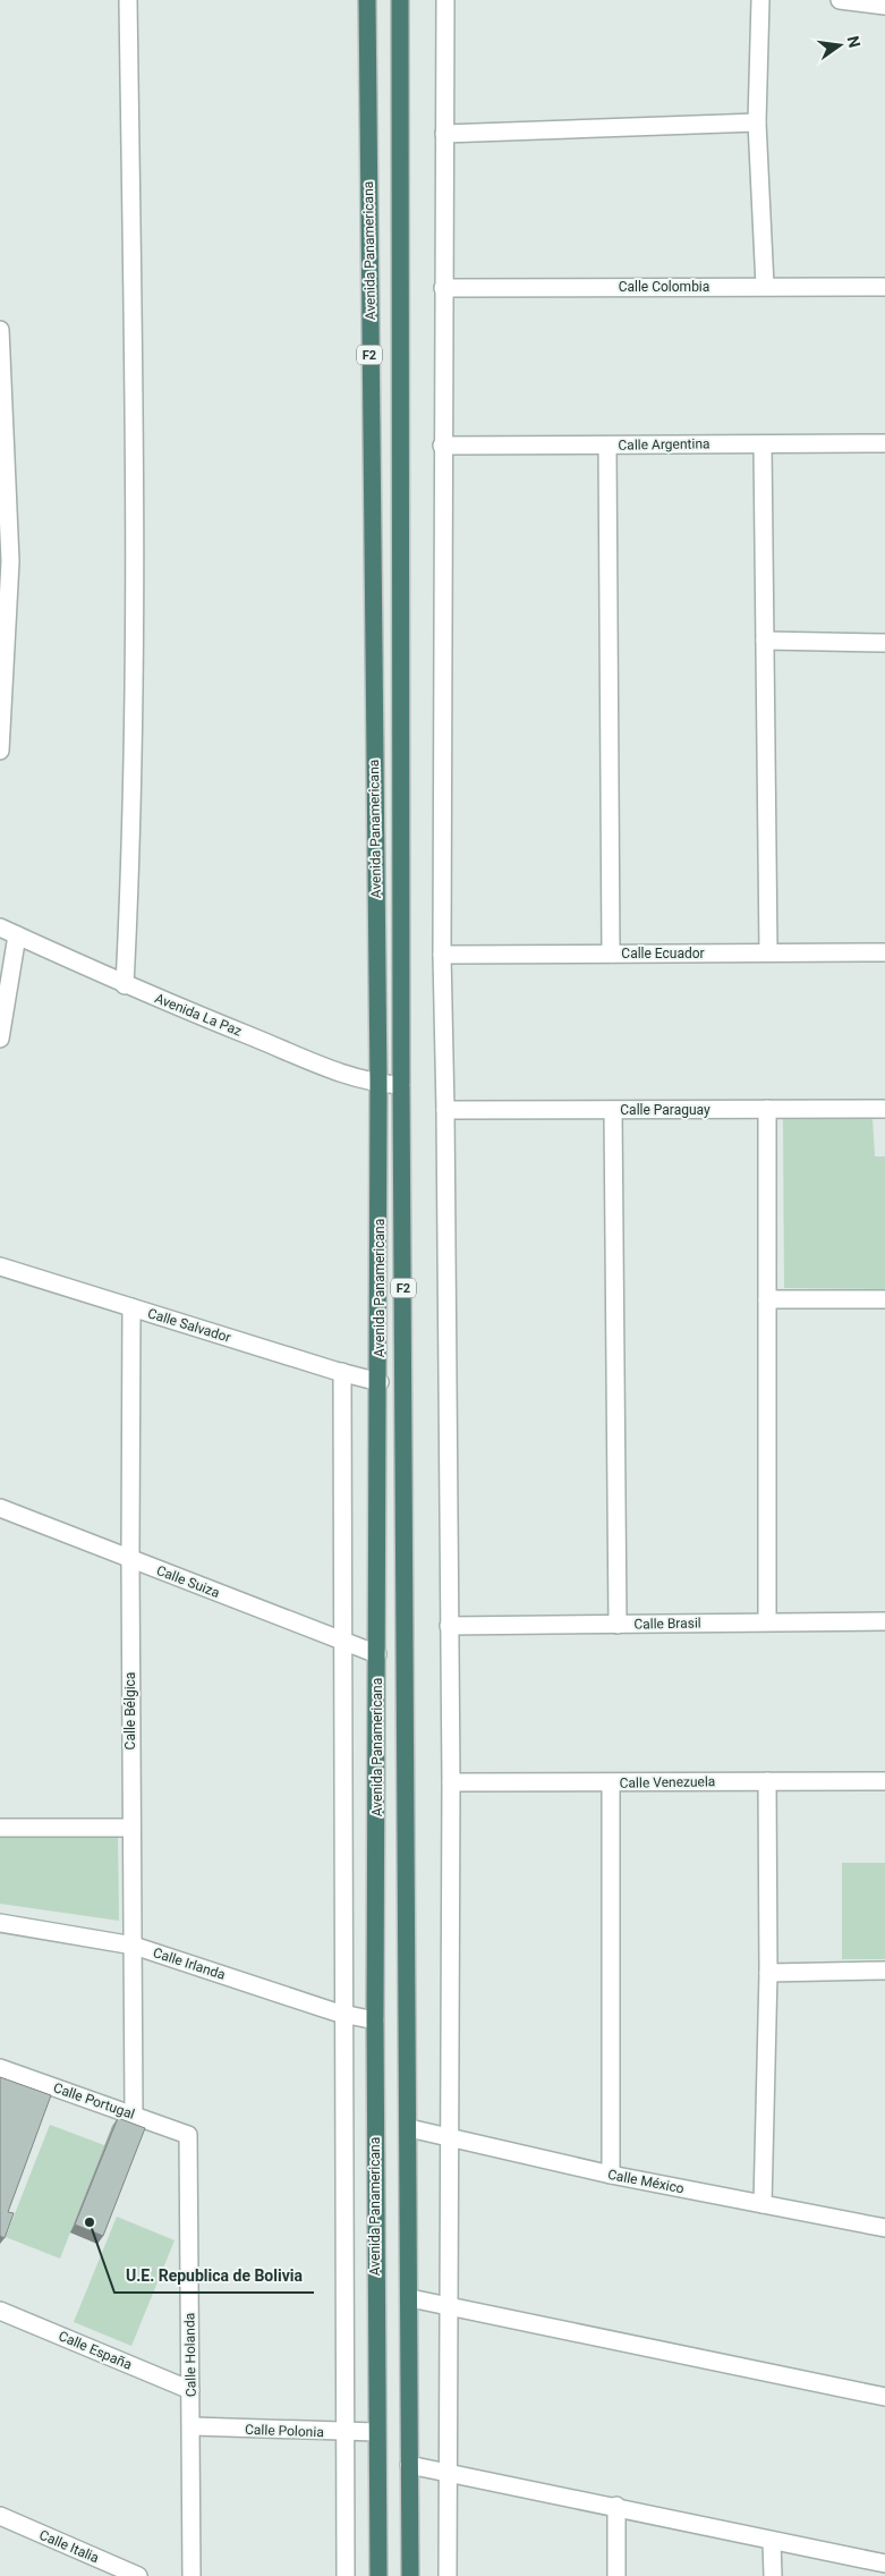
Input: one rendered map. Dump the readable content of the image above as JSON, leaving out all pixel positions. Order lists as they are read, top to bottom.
{
  "streets": {
    "highway": ["Avenida Panamericana", "F2"],
    "street": [
      "Calle Colombia",
      "Calle Argentina",
      "Calle Ecuador",
      "Avenida La Paz",
      "Calle Paraguay",
      "Calle Salvador",
      "Calle Suiza",
      "Calle Brasil",
      "Calle Bélgica",
      "Calle Venezuela",
      "Calle Irlanda",
      "Calle Portugal",
      "Calle México",
      "Calle España",
      "Calle Holanda",
      "Calle Polonia",
      "Calle Italia"
    ]
  },
  "crossings": [
    ["Avenida Panamericana", "Avenida La Paz"],
    ["Avenida Panamericana", "Calle Salvador"],
    ["Avenida Panamericana", "Calle Suiza"],
    ["Avenida Panamericana", "Calle Irlanda"],
    ["Avenida Panamericana", "Calle México"],
    ["Avenida Panamericana", "Calle Polonia"],
    ["Calle Salvador", "Calle Bélgica"],
    ["Calle Suiza", "Calle Bélgica"],
    ["Calle Bélgica", "Calle Irlanda"],
    ["Calle Bélgica", "Calle Portugal"],
    ["Calle Portugal", "Calle Holanda"],
    ["Calle España", "Calle Holanda"],
    ["Calle Holanda", "Calle Polonia"]
  ],
  "places": ["U.E. Republica de Bolivia"],
  "north": "right"
}
